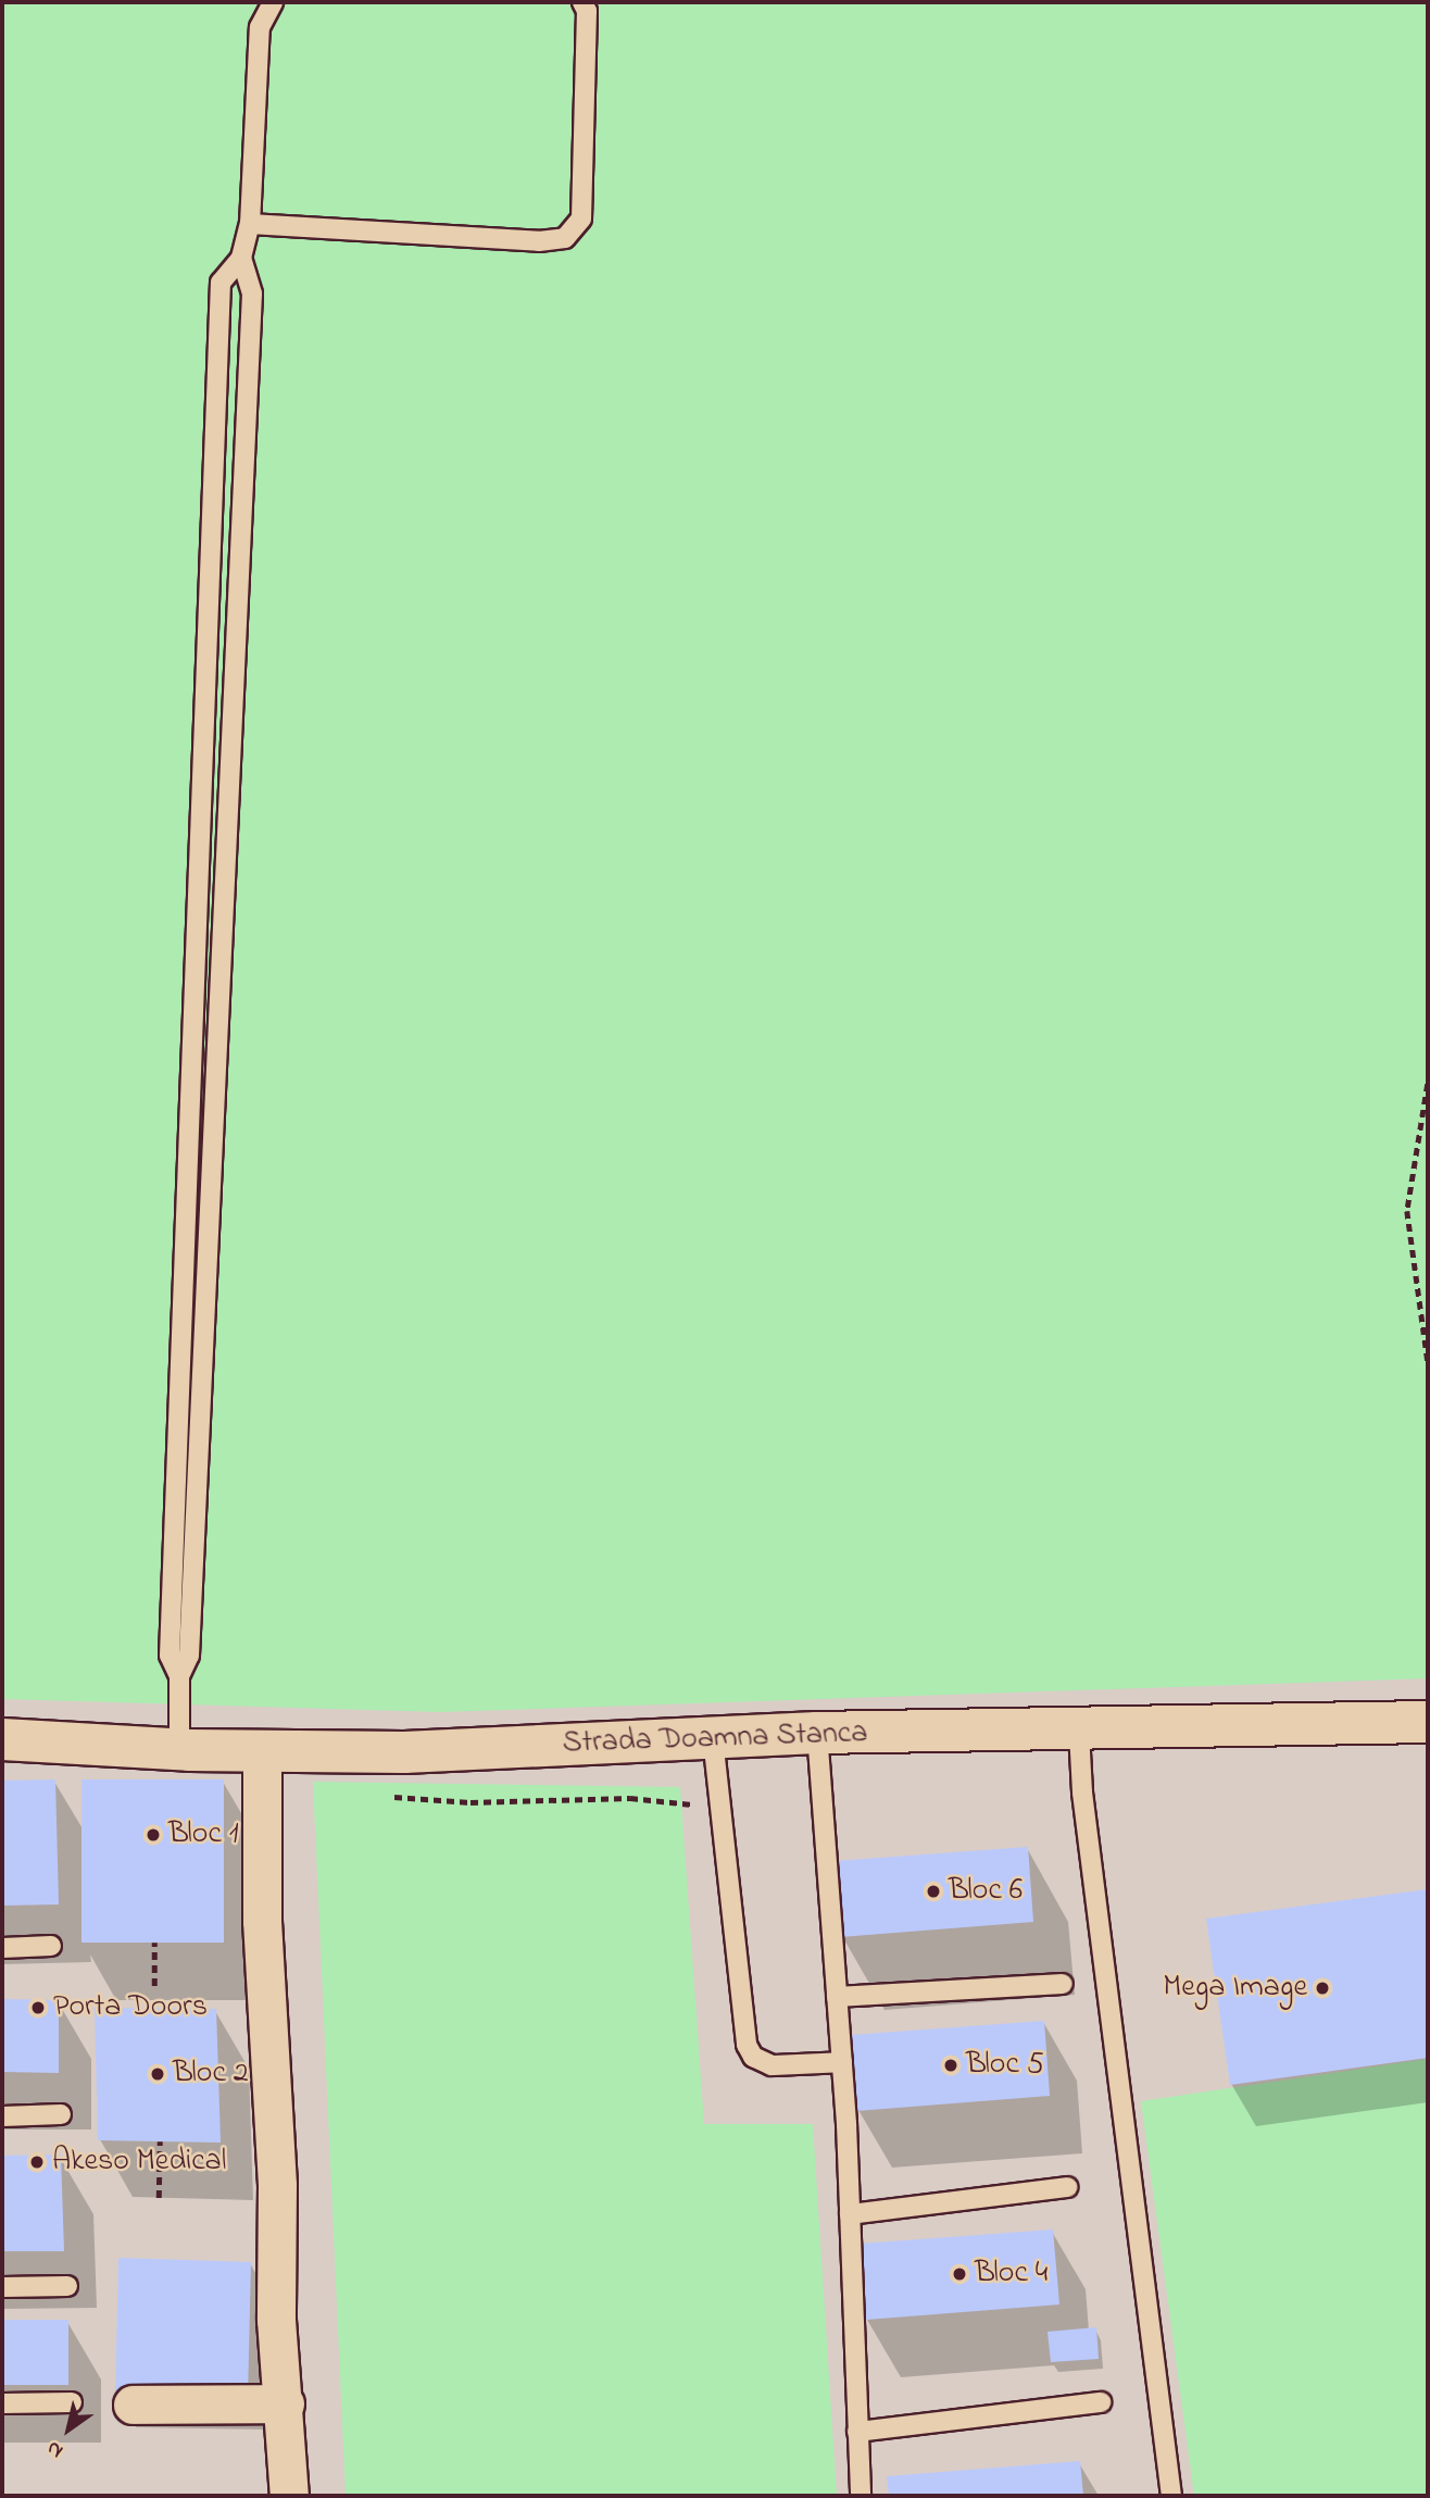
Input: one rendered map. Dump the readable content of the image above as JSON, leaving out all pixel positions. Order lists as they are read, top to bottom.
{
  "streets": {
    "street": ["Strada Doamna Stanca"]
  },
  "places": [
    "Bloc 1",
    "Bloc 6",
    "Mega Image",
    "Porta Doors",
    "Bloc 5",
    "Bloc 2",
    "Akeso Medical",
    "Bloc 4"
  ],
  "north": "bottom left"
}
